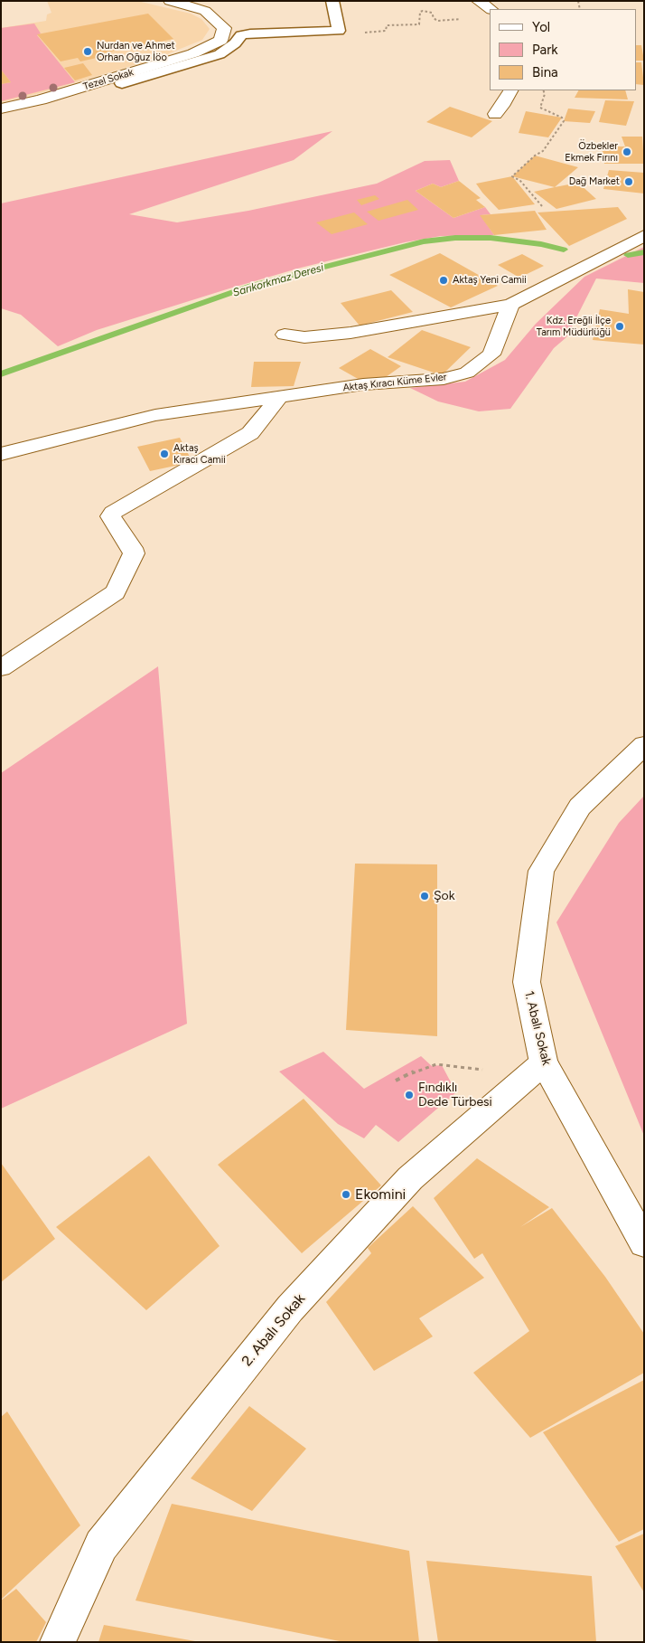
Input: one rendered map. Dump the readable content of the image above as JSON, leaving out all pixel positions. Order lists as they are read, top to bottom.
{
  "streets": {
    "street": [
      "Tezel Sokak",
      "Aktaş Kıracı Küme Evler",
      "1. Abalı Sokak",
      "2. Abalı Sokak"
    ]
  },
  "crossings": [
    ["1. Abalı Sokak", "2. Abalı Sokak"]
  ],
  "water": ["Sarıkorkmaz Deresi"],
  "places": [
    "Nurdan ve Ahmet Orhan Oğuz İöo",
    "Özbekler Ekmek Fırını",
    "Dağ Market",
    "Aktaş Yeni Camii",
    "Kdz. Ereğli İlçe Tarım Müdürlüğü",
    "Aktaş Kıracı Camii",
    "Şok",
    "Fındıklı Dede Türbesi",
    "Ekomini"
  ],
  "legend": ["Yol", "Park", "Bina"]
}
